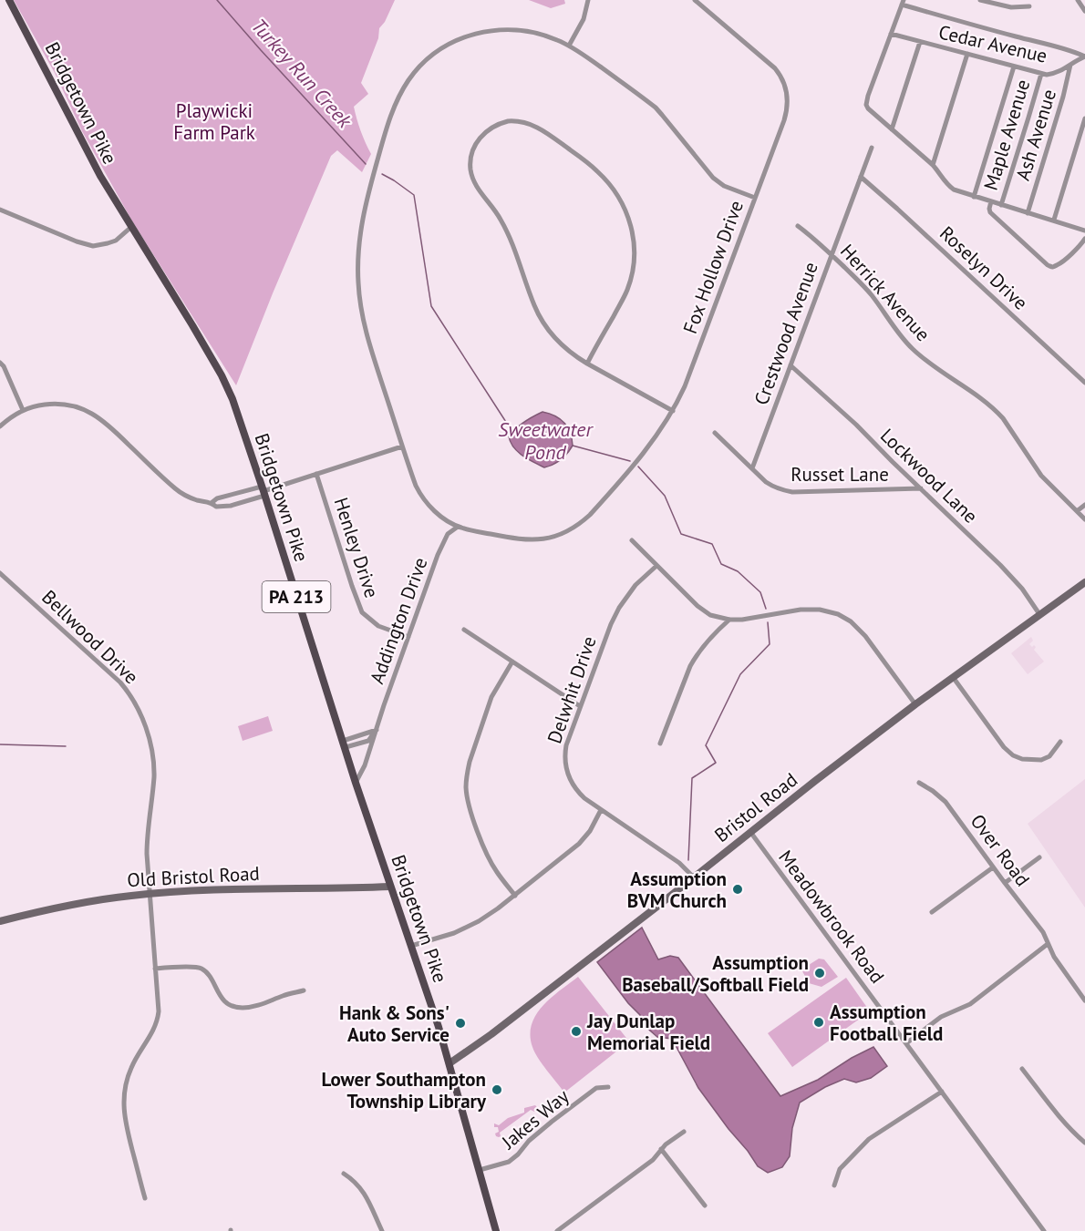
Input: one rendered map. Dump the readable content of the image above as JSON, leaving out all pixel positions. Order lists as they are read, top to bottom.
{
  "streets": {
    "main road": [
      "Bridgetown Pike",
      "PA 213",
      "Bristol Road",
      "Old Bristol Road"
    ],
    "street": [
      "Cedar Avenue",
      "Maple Avenue",
      "Ash Avenue",
      "Fox Hollow Drive",
      "Roselyn Drive",
      "Herrick Avenue",
      "Crestwood Avenue",
      "Russet Lane",
      "Lockwood Lane",
      "Henley Drive",
      "Addington Drive",
      "Bellwood Drive",
      "Delwhit Drive",
      "Over Road",
      "Meadowbrook Road",
      "Jakes Way"
    ]
  },
  "crossings": [
    ["Cedar Avenue", "Maple Avenue"],
    ["Cedar Avenue", "Ash Avenue"],
    ["Bridgetown Pike", "Addington Drive"],
    ["Bridgetown Pike", "Bristol Road"],
    ["Bridgetown Pike", "Old Bristol Road"],
    ["Bridgetown Pike", "Jakes Way"],
    ["Fox Hollow Drive", "Addington Drive"],
    ["Roselyn Drive", "Crestwood Avenue"],
    ["Herrick Avenue", "Crestwood Avenue"],
    ["Crestwood Avenue", "Russet Lane"],
    ["Crestwood Avenue", "Lockwood Lane"],
    ["Russet Lane", "Lockwood Lane"],
    ["Lockwood Lane", "Bristol Road"],
    ["Henley Drive", "Addington Drive"],
    ["Bellwood Drive", "Old Bristol Road"],
    ["Delwhit Drive", "Bristol Road"],
    ["Bristol Road", "Meadowbrook Road"]
  ],
  "water": ["Turkey Run Creek", "Sweetwater Pond"],
  "parks": ["Playwicki Farm Park"],
  "places": [
    "Assumption BVM Church",
    "Assumption Baseball/Softball Field",
    "Assumption Football Field",
    "Hank & Sons' Auto Service",
    "Jay Dunlap Memorial Field",
    "Lower Southampton Township Library"
  ]
}
